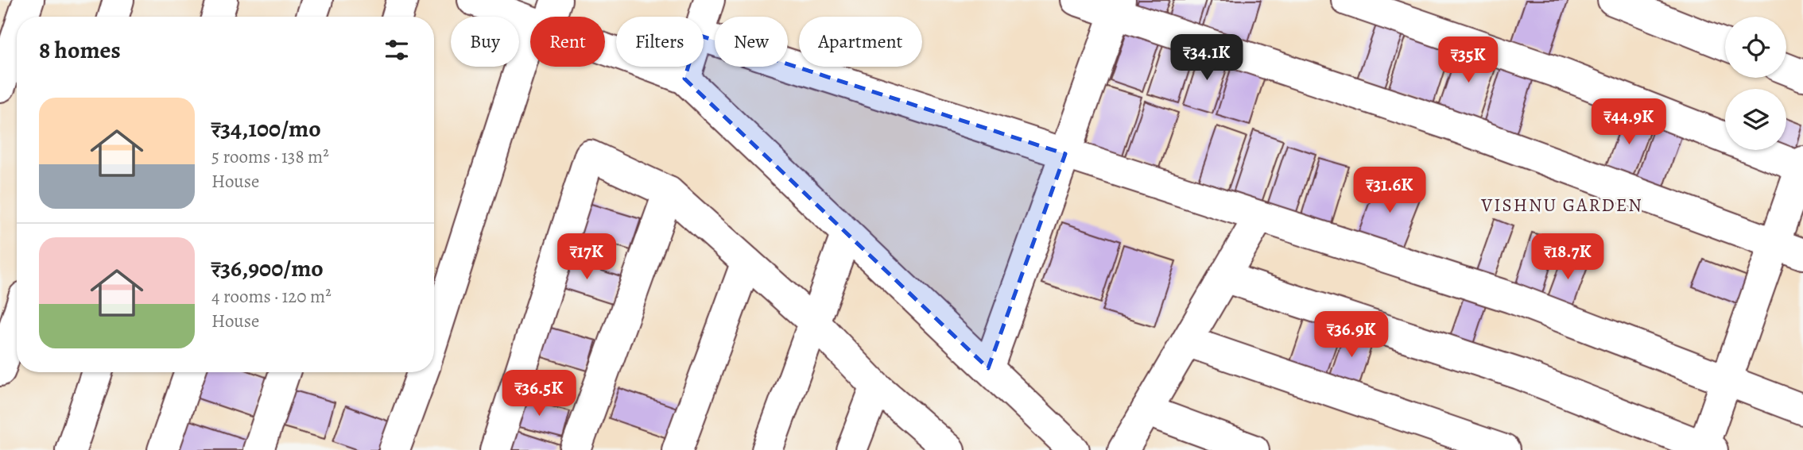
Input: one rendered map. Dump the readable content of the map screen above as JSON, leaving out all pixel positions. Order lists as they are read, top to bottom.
{
  "districts": ["VISHNU GARDEN"],
  "page": {
    "chip": [
      "Buy",
      "Rent",
      "Filters",
      "New",
      "Apartment"
    ],
    "heading": "8 homes",
    "price": [
      "₹34.1K",
      "₹35K",
      "₹44.9K",
      "₹31.6K",
      "₹17K",
      "₹18.7K",
      "₹36.9K",
      "₹36.5K"
    ],
    "list": [
      {
        "name": "₹34,100/mo",
        "note": "5 rooms · 138 m² · House"
      },
      {
        "name": "₹36,900/mo",
        "note": "4 rooms · 120 m² · House"
      }
    ]
  }
}
